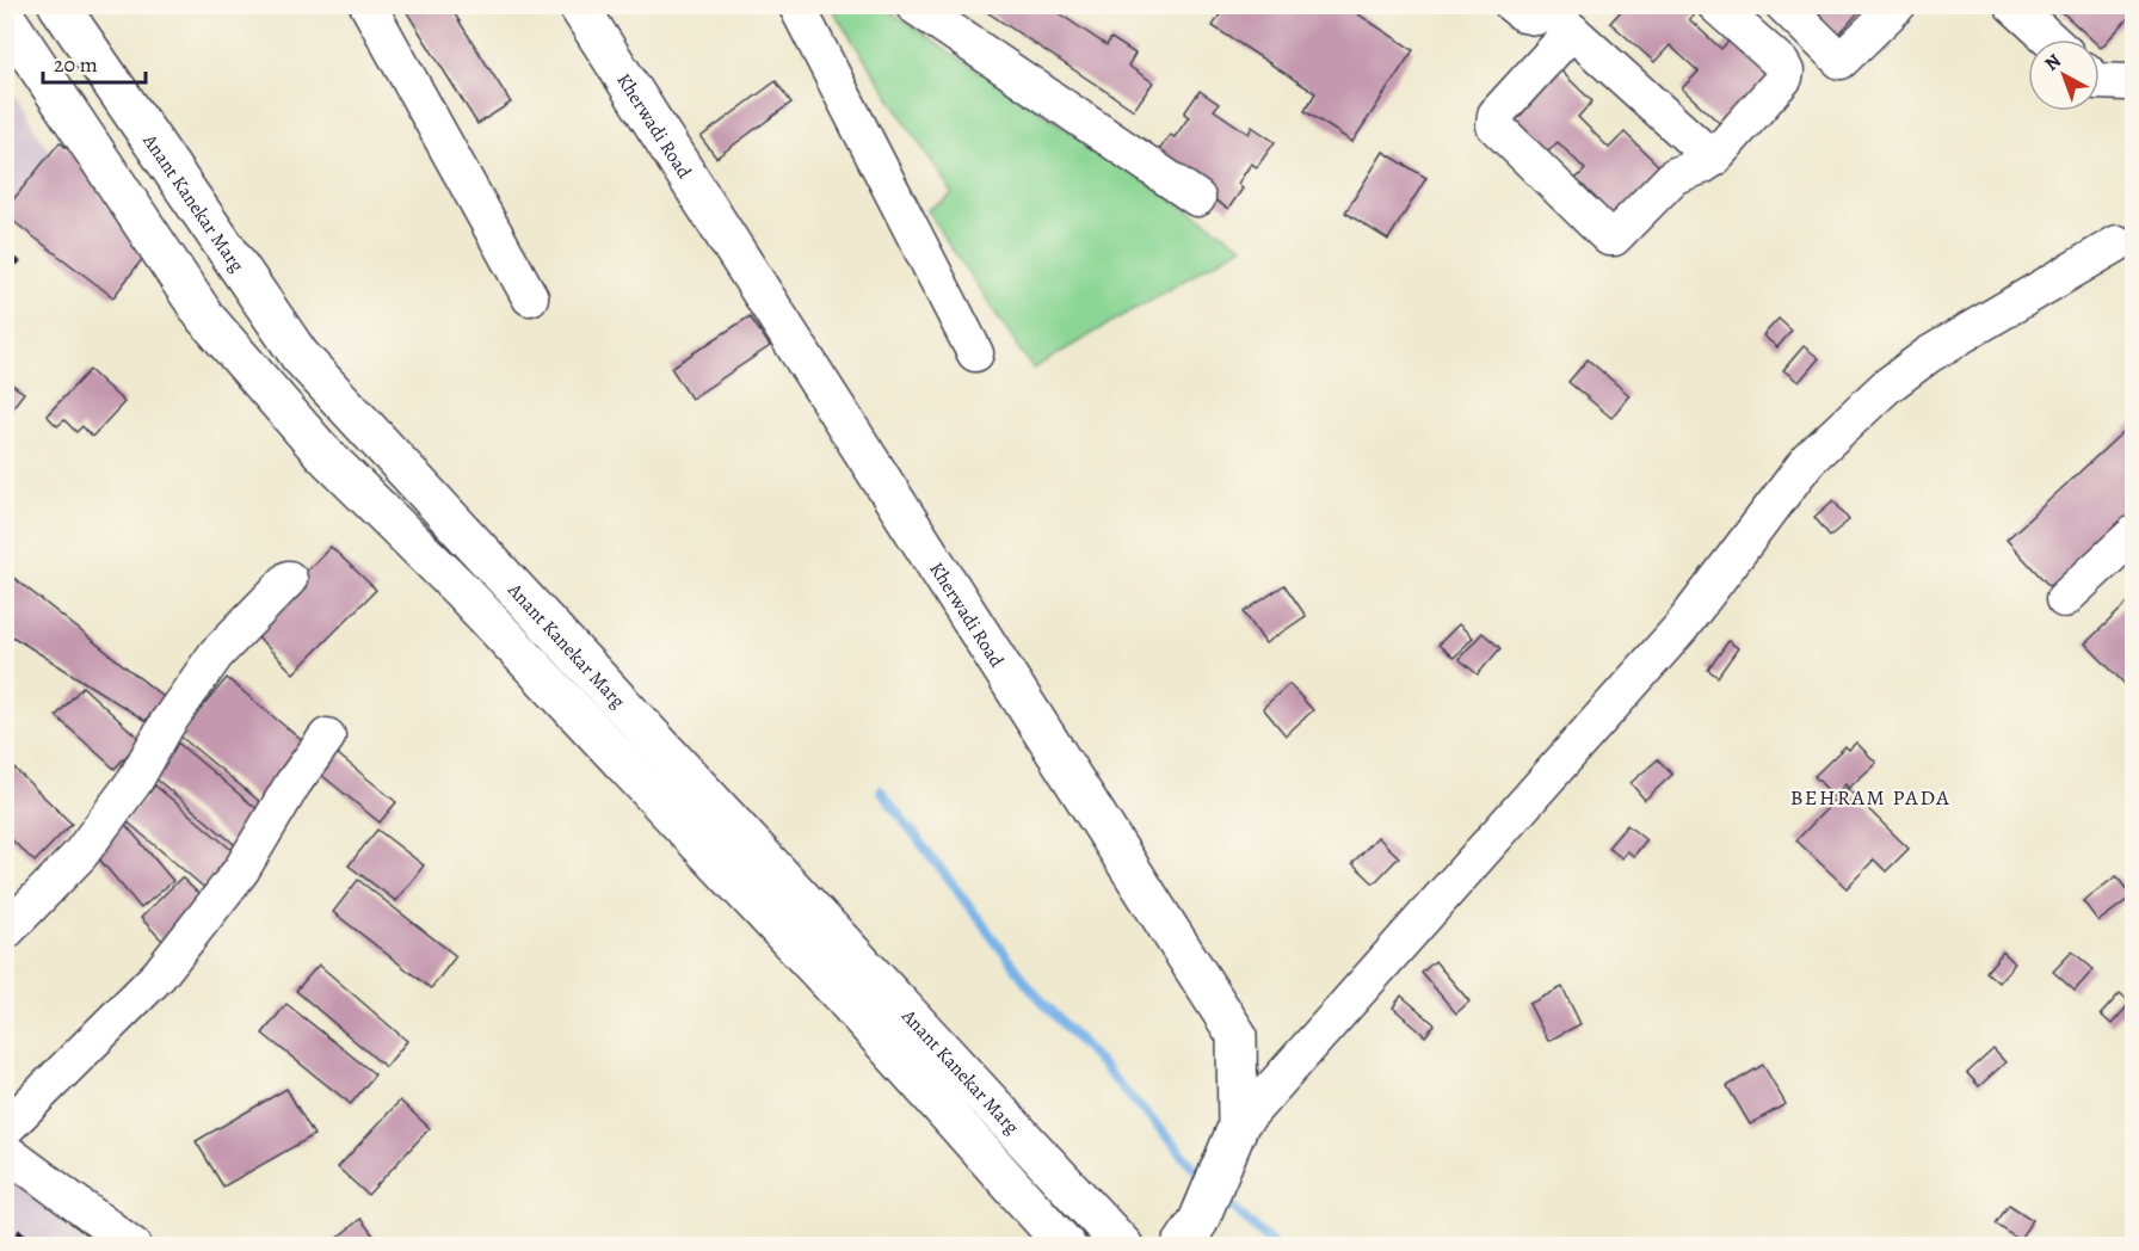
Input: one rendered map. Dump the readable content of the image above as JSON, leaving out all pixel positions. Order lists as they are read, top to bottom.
{
  "streets": {
    "street": ["Kherwadi Road", "Anant Kanekar Marg"]
  },
  "districts": ["BEHRAM PADA"],
  "scale_bar": "20 m",
  "north": "top left"
}
